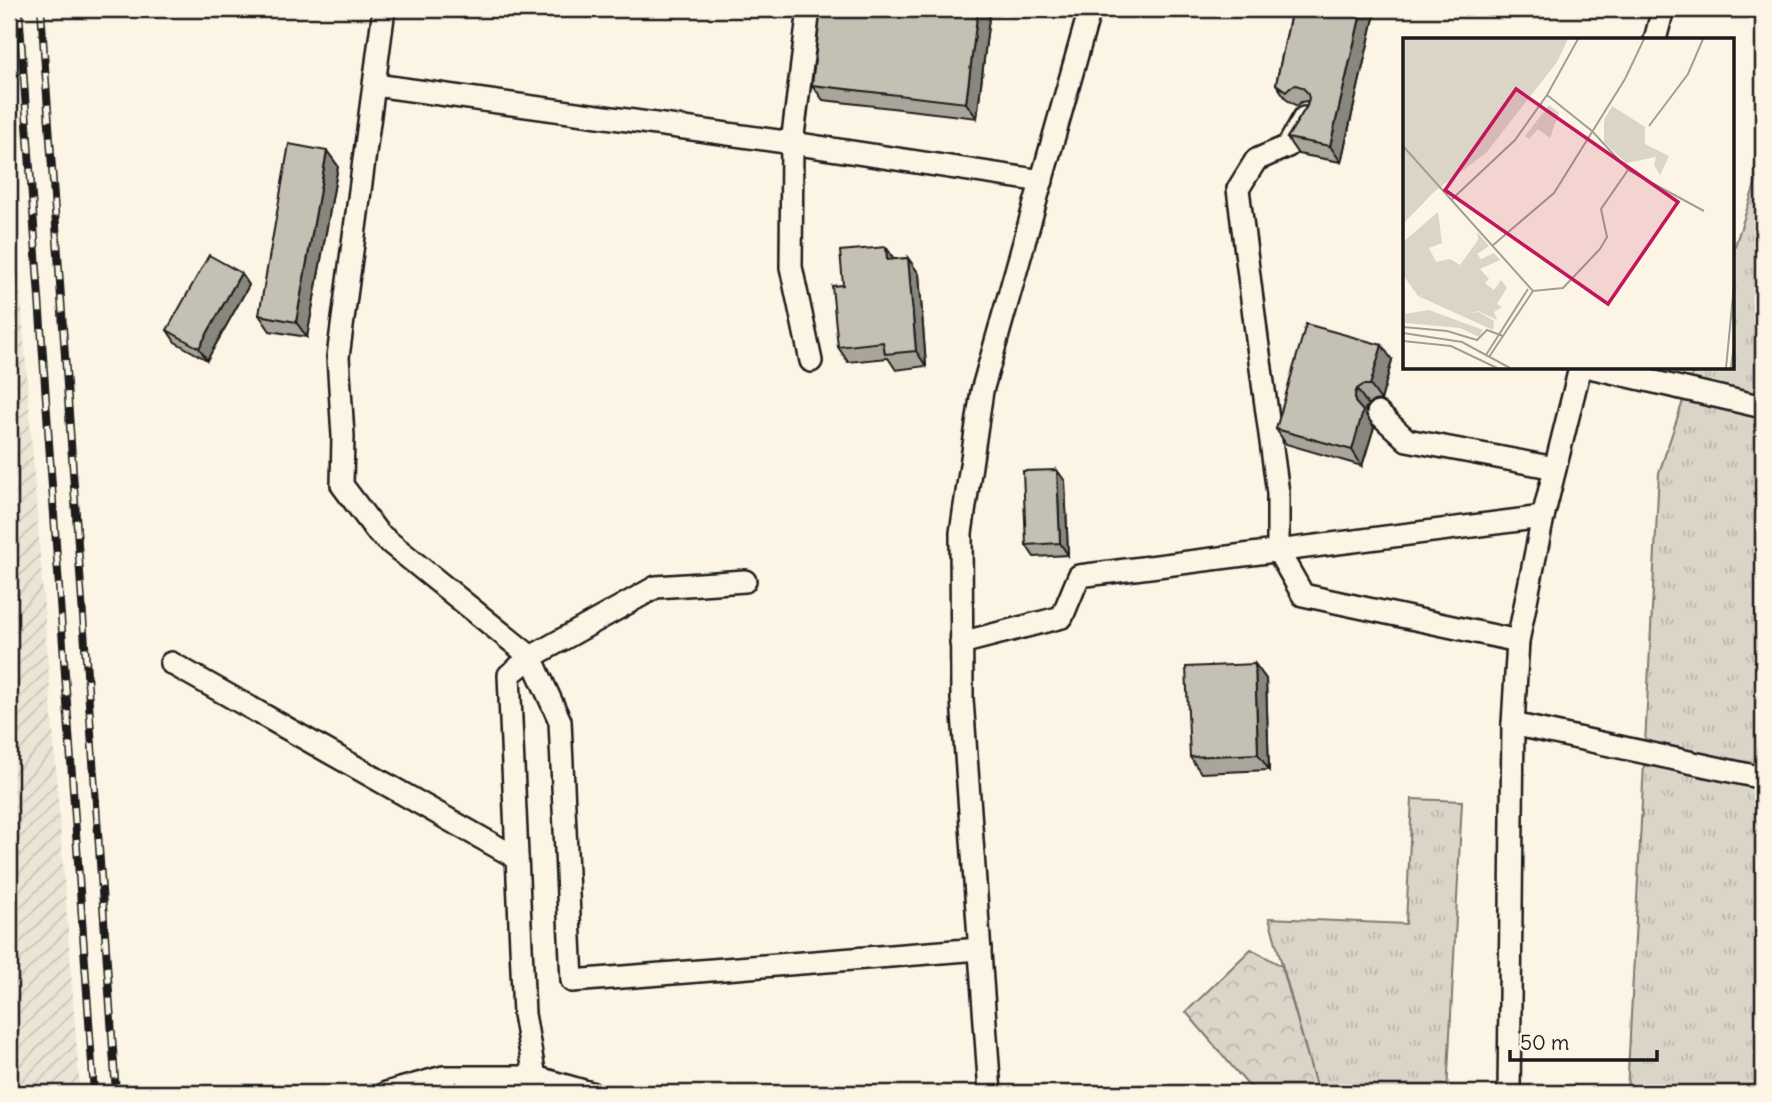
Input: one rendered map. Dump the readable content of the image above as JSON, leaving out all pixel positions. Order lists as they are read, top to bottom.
{
  "scale_bar": "50 m"
}
